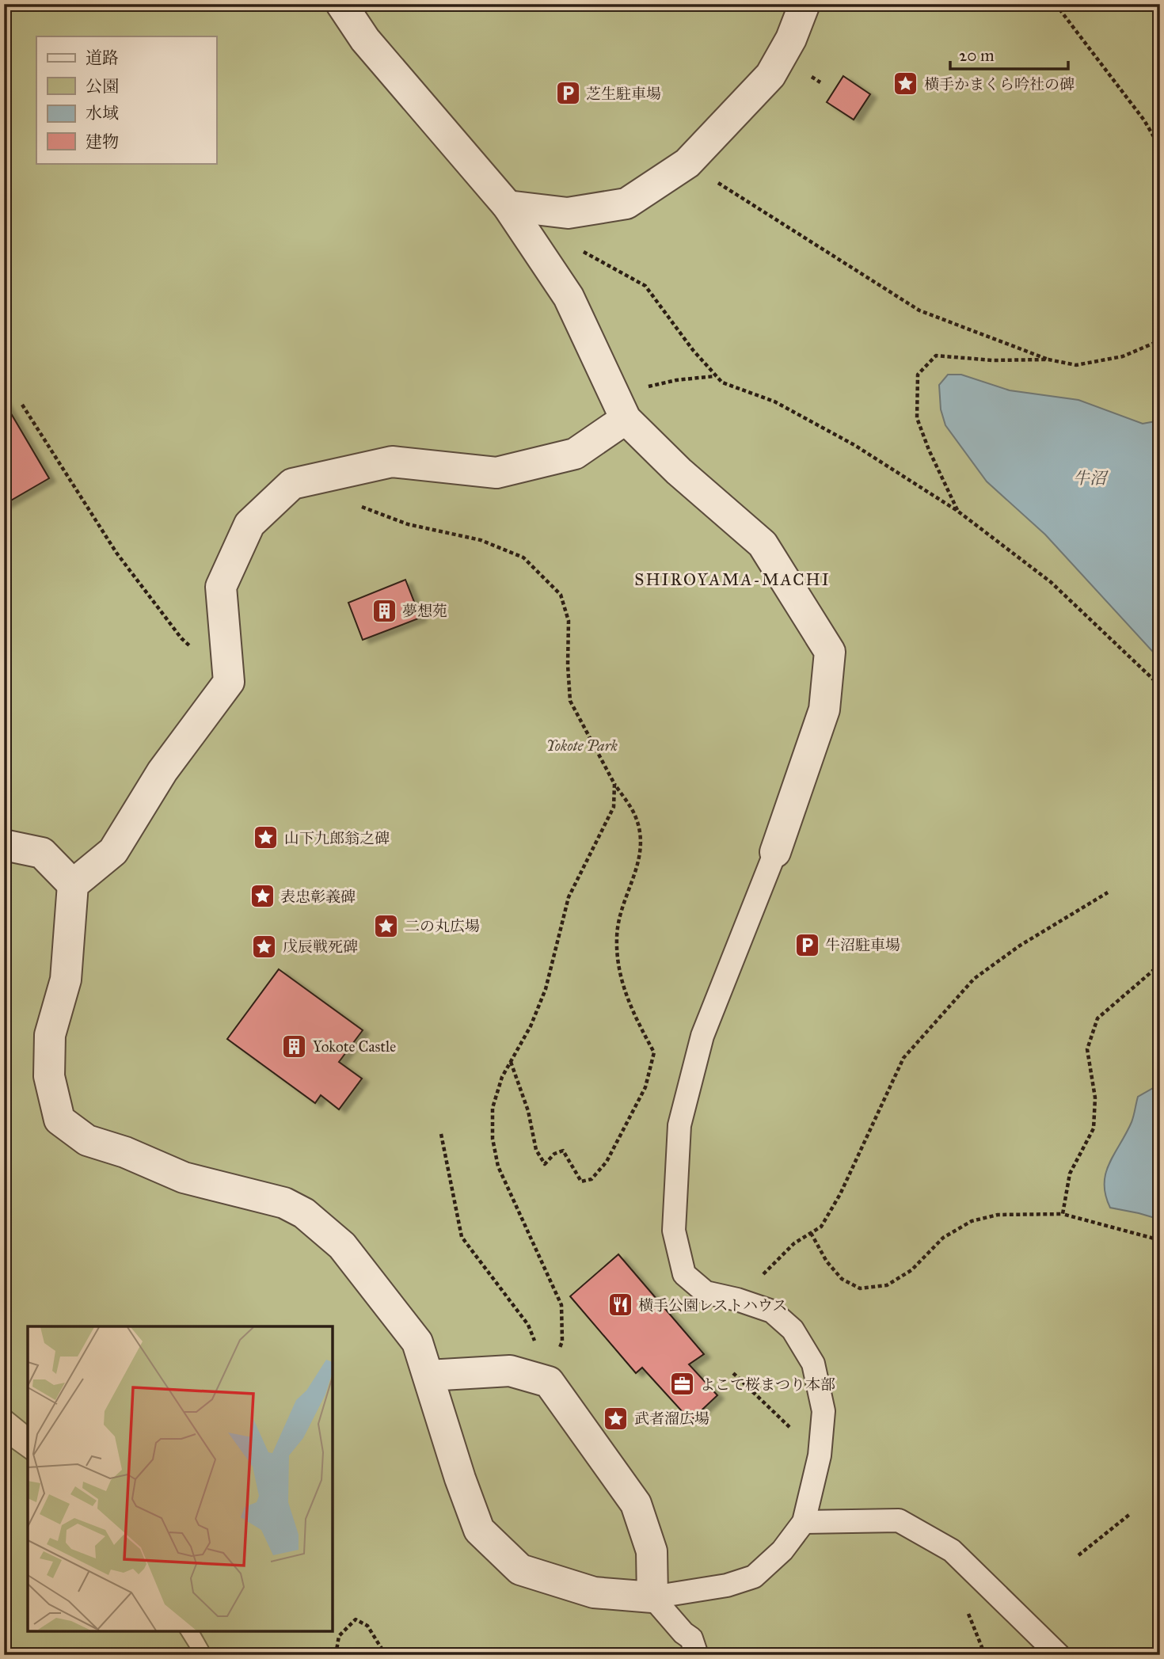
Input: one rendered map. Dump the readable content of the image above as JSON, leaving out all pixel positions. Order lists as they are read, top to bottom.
{
  "districts": ["SHIROYAMA-MACHI"],
  "water": ["牛沼"],
  "parks": ["Yokote Park"],
  "places": {
    "place": [
      "横手かまくら吟社の碑",
      "山下九郎翁之碑",
      "表忠彰義碑",
      "二の丸広場",
      "戊辰戦死碑",
      "武者溜広場"
    ],
    "parking": ["芝生駐車場", "牛沼駐車場"],
    "building": ["夢想苑", "Yokote Castle"],
    "restaurant": ["横手公園レストハウス"],
    "office": ["よこて桜まつり本部"]
  },
  "legend": [
    "道路",
    "公園",
    "水域",
    "建物"
  ],
  "scale_bar": "20 m"
}
